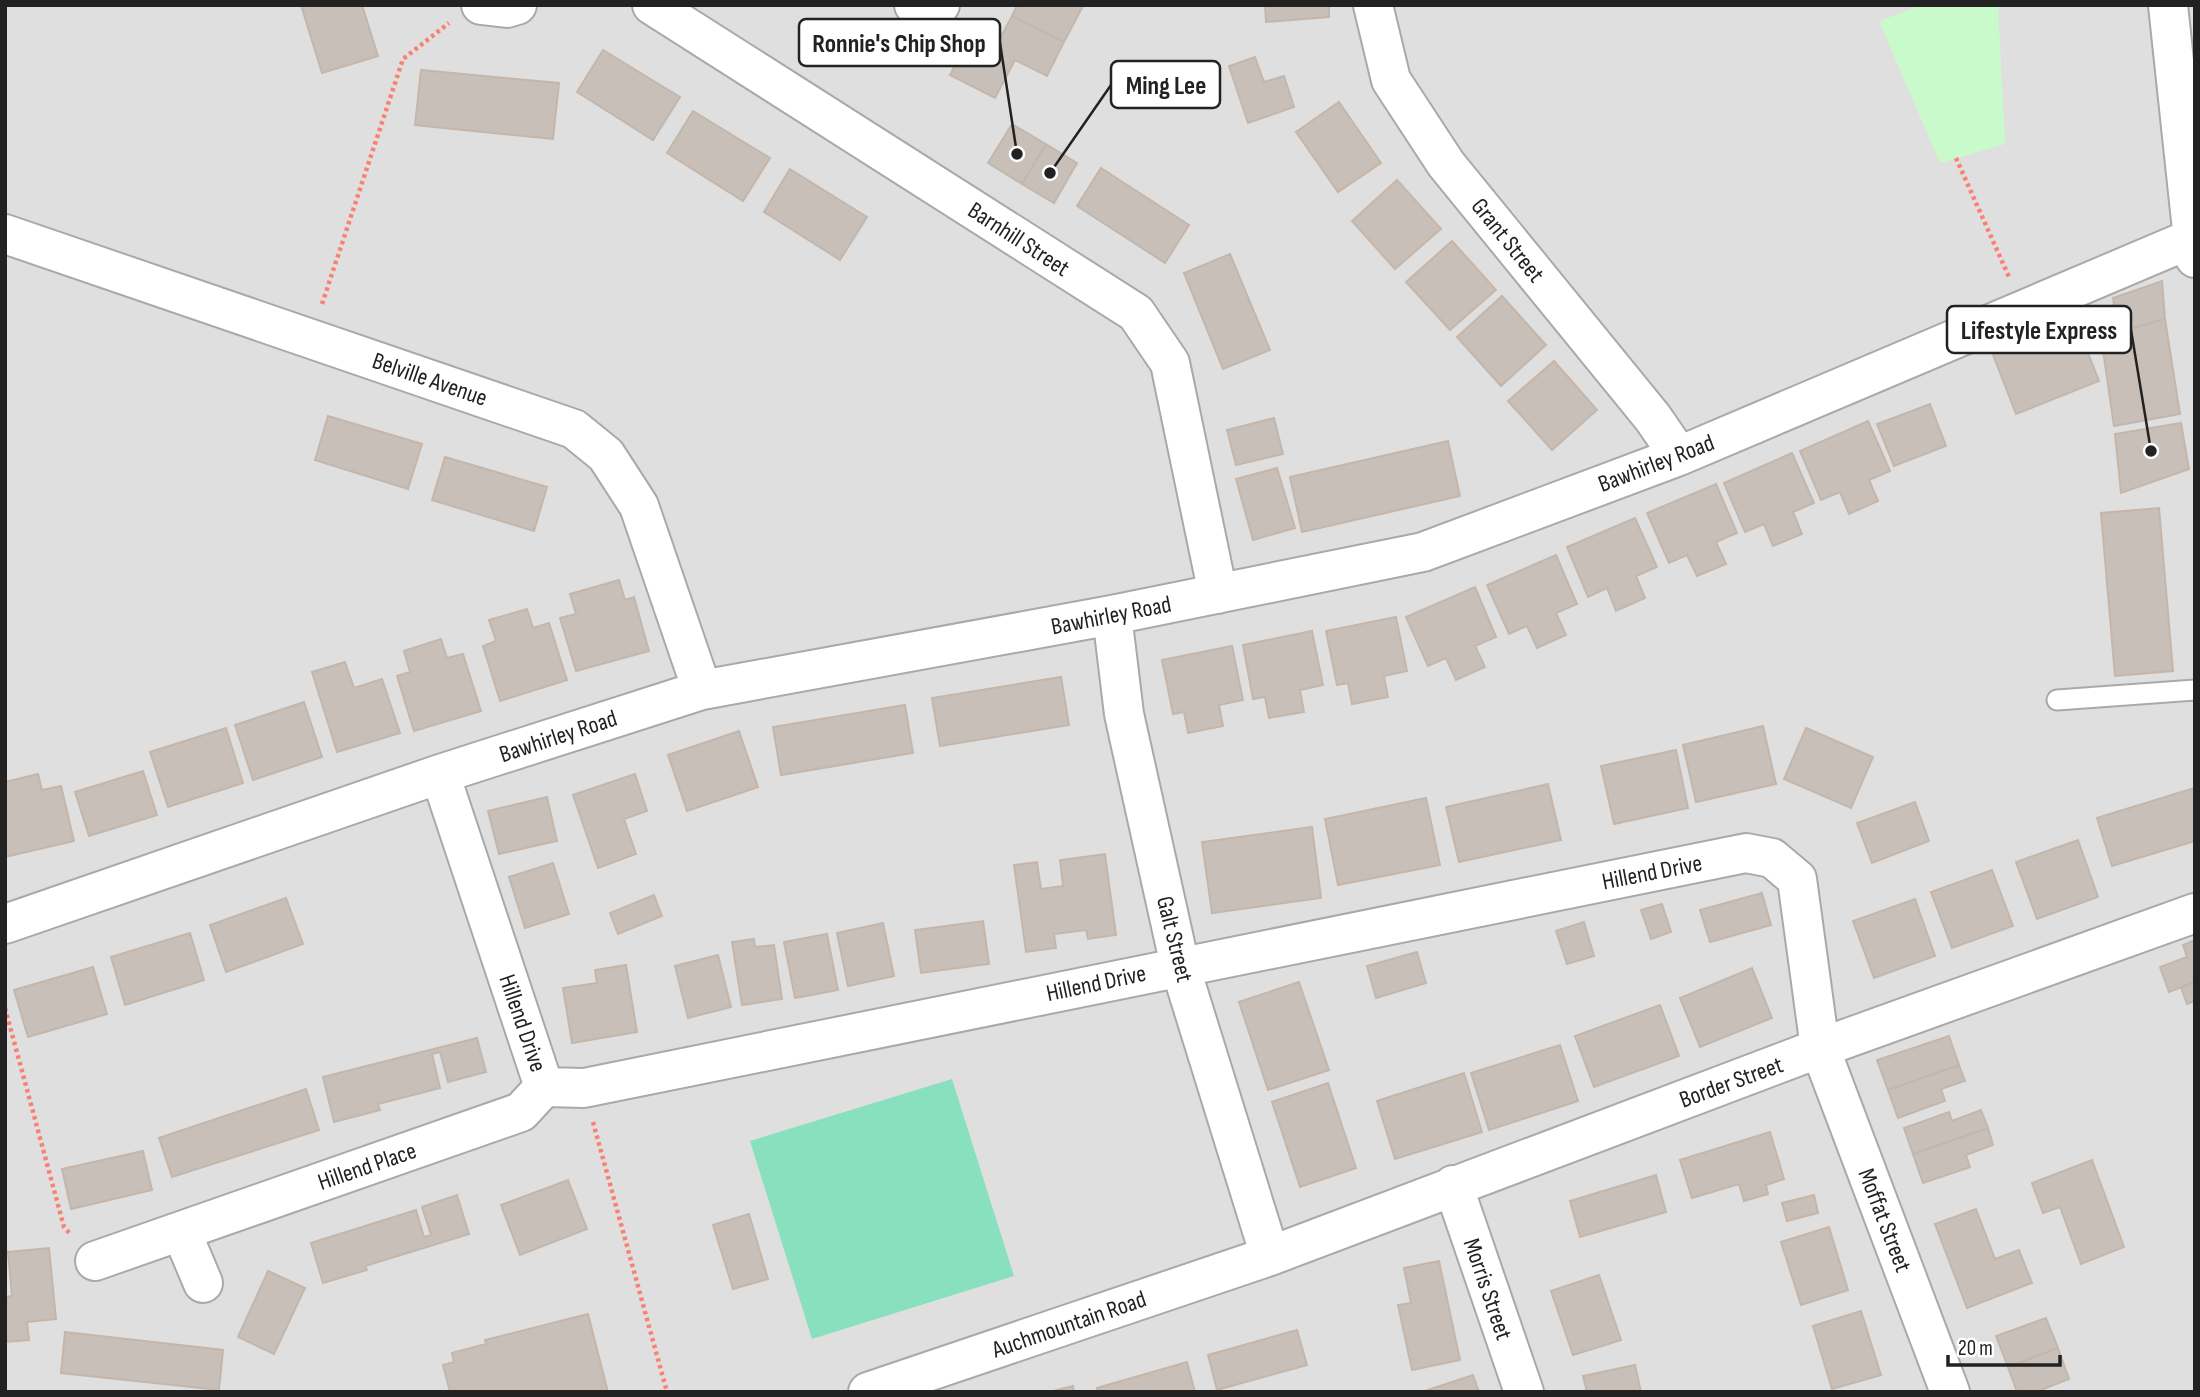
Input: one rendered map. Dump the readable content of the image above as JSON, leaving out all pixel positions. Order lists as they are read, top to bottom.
{
  "streets": {
    "street": [
      "Barnhill Street",
      "Grant Street",
      "Belville Avenue",
      "Bawhirley Road",
      "Hillend Drive",
      "Galt Street",
      "Border Street",
      "Hillend Place",
      "Moffat Street",
      "Morris Street",
      "Auchmountain Road"
    ]
  },
  "crossings": [
    ["Barnhill Street", "Bawhirley Road"],
    ["Grant Street", "Bawhirley Road"],
    ["Belville Avenue", "Bawhirley Road"],
    ["Bawhirley Road", "Hillend Drive"],
    ["Bawhirley Road", "Galt Street"],
    ["Hillend Drive", "Galt Street"],
    ["Hillend Drive", "Border Street"],
    ["Hillend Drive", "Hillend Place"],
    ["Hillend Drive", "Moffat Street"],
    ["Galt Street", "Border Street"],
    ["Galt Street", "Auchmountain Road"],
    ["Border Street", "Moffat Street"],
    ["Border Street", "Morris Street"],
    ["Border Street", "Auchmountain Road"]
  ],
  "places": ["Ronnie's Chip Shop", "Ming Lee", "Lifestyle Express"],
  "scale_bar": "20 m"
}
